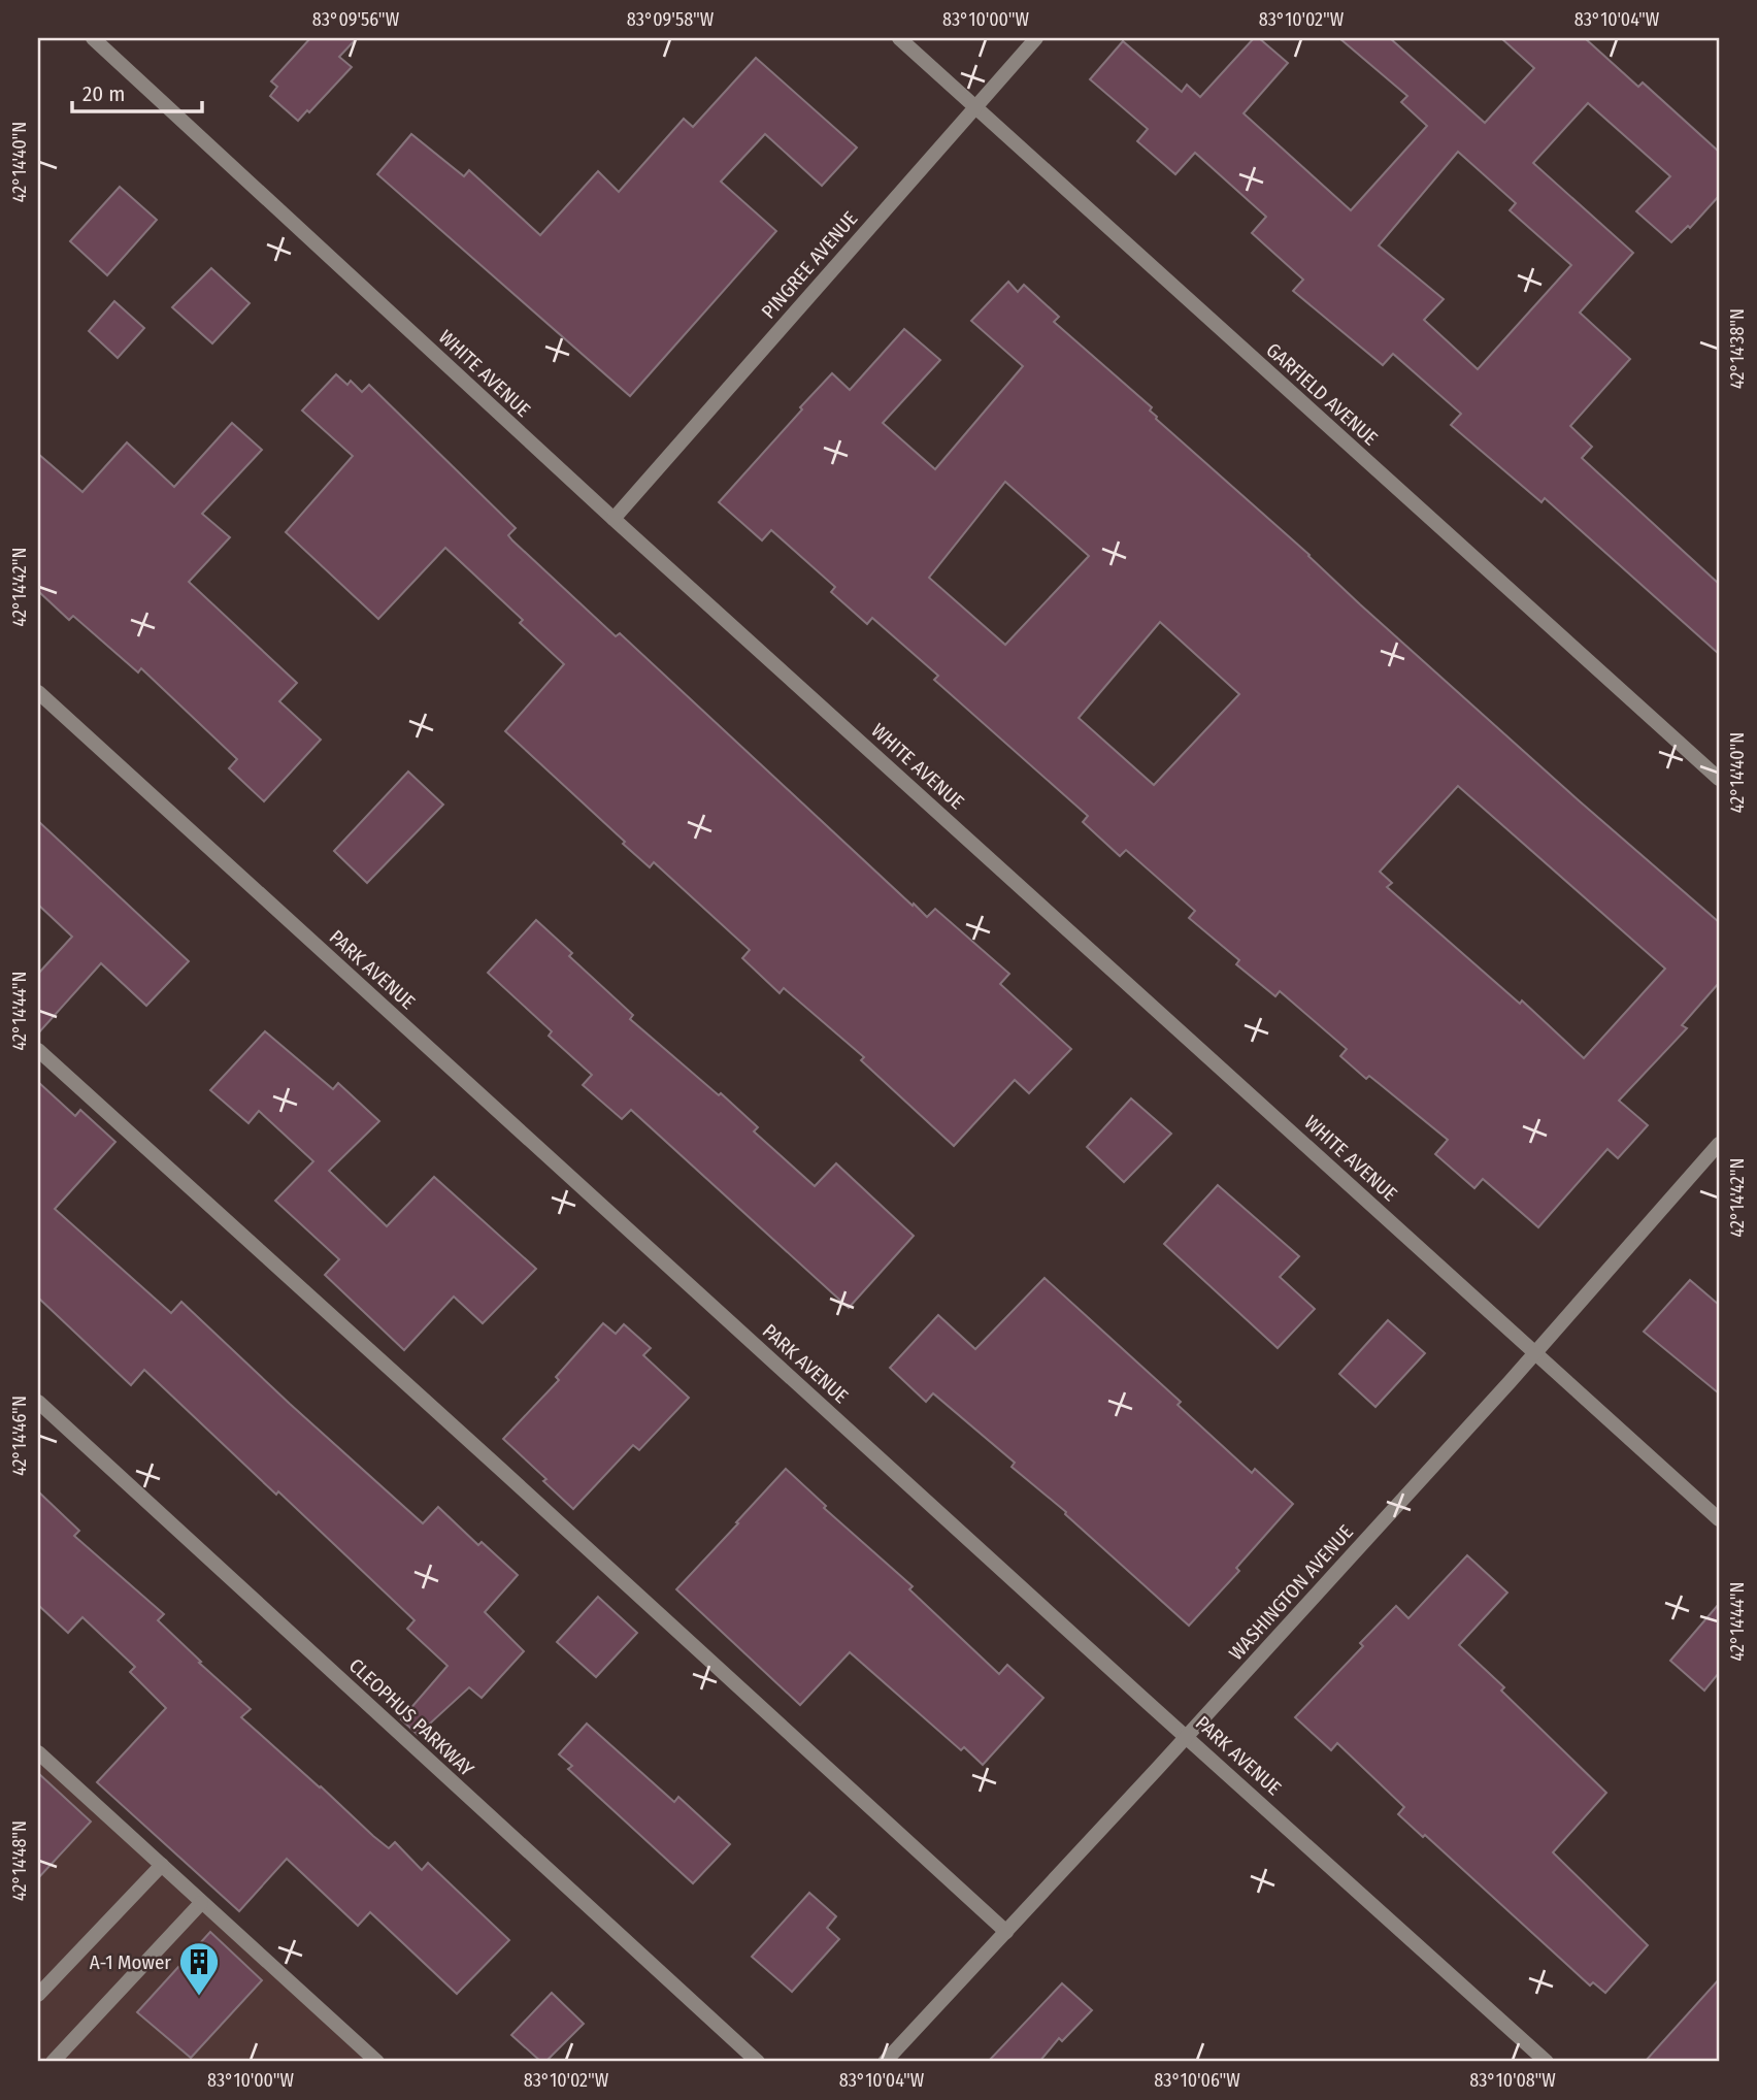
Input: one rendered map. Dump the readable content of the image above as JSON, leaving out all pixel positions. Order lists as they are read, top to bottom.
{
  "streets": {
    "street": [
      "PINGREE AVENUE",
      "WHITE AVENUE",
      "GARFIELD AVENUE",
      "PARK AVENUE",
      "WASHINGTON AVENUE",
      "CLEOPHUS PARKWAY"
    ]
  },
  "crossings": [
    ["PINGREE AVENUE", "WHITE AVENUE"],
    ["PINGREE AVENUE", "GARFIELD AVENUE"],
    ["WHITE AVENUE", "WASHINGTON AVENUE"],
    ["PARK AVENUE", "WASHINGTON AVENUE"]
  ],
  "places": {
    "building": ["A-1 Mower"]
  },
  "scale_bar": "20 m",
  "coordinates": [
    "83°09'56\"W",
    "83°09'58\"W",
    "83°10'00\"W",
    "83°10'02\"W",
    "83°10'04\"W",
    "42°14'40\"N",
    "42°14'38\"N",
    "42°14'42\"N",
    "42°14'44\"N",
    "42°14'46\"N",
    "42°14'48\"N",
    "83°10'06\"W",
    "83°10'08\"W"
  ]
}
